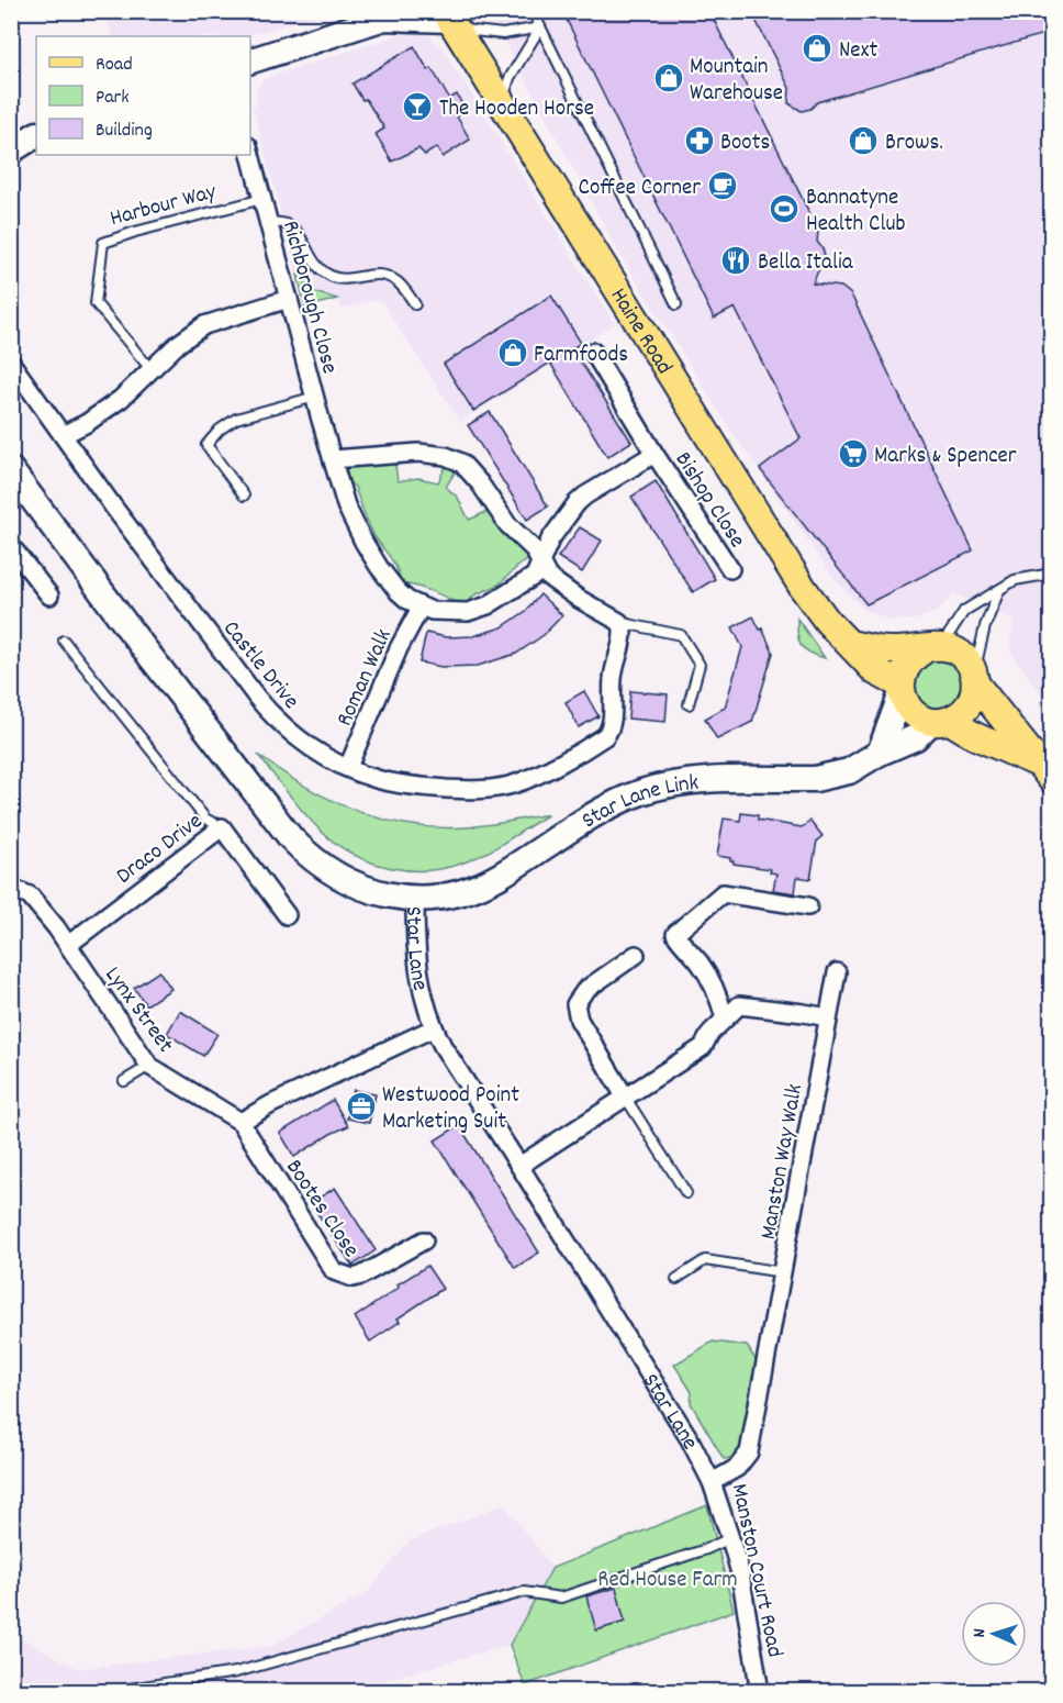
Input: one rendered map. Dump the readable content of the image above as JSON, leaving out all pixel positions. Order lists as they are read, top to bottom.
{
  "streets": {
    "main road": ["Haine Road"],
    "street": [
      "Richborough Close",
      "Bishop Close",
      "Castle Drive",
      "Roman Walk",
      "Star Lane Link",
      "Draco Drive",
      "Star Lane",
      "Lynx Street",
      "Manston Way Walk",
      "Bootes Close",
      "Manston Court Road"
    ],
    "lane": ["Harbour Way"]
  },
  "crossings": [
    ["Harbour Way", "Richborough Close"],
    ["Richborough Close", "Roman Walk"],
    ["Haine Road", "Star Lane Link"],
    ["Castle Drive", "Roman Walk"],
    ["Star Lane Link", "Star Lane"],
    ["Draco Drive", "Lynx Street"],
    ["Star Lane", "Manston Court Road"],
    ["Lynx Street", "Bootes Close"],
    ["Manston Way Walk", "Manston Court Road"]
  ],
  "parks": ["Red House Farm"],
  "places": {
    "shop": [
      "Next",
      "Mountain Warehouse",
      "Brows.",
      "Farmfoods"
    ],
    "bar": ["The Hooden Horse"],
    "pharmacy": ["Boots"],
    "cafe": ["Coffee Corner"],
    "sports": ["Bannatyne Health Club"],
    "restaurant": ["Bella Italia"],
    "supermarket": ["Marks & Spencer"],
    "office": ["Westwood Point Marketing Suit"]
  },
  "legend": ["Road", "Park", "Building"],
  "north": "left"
}
